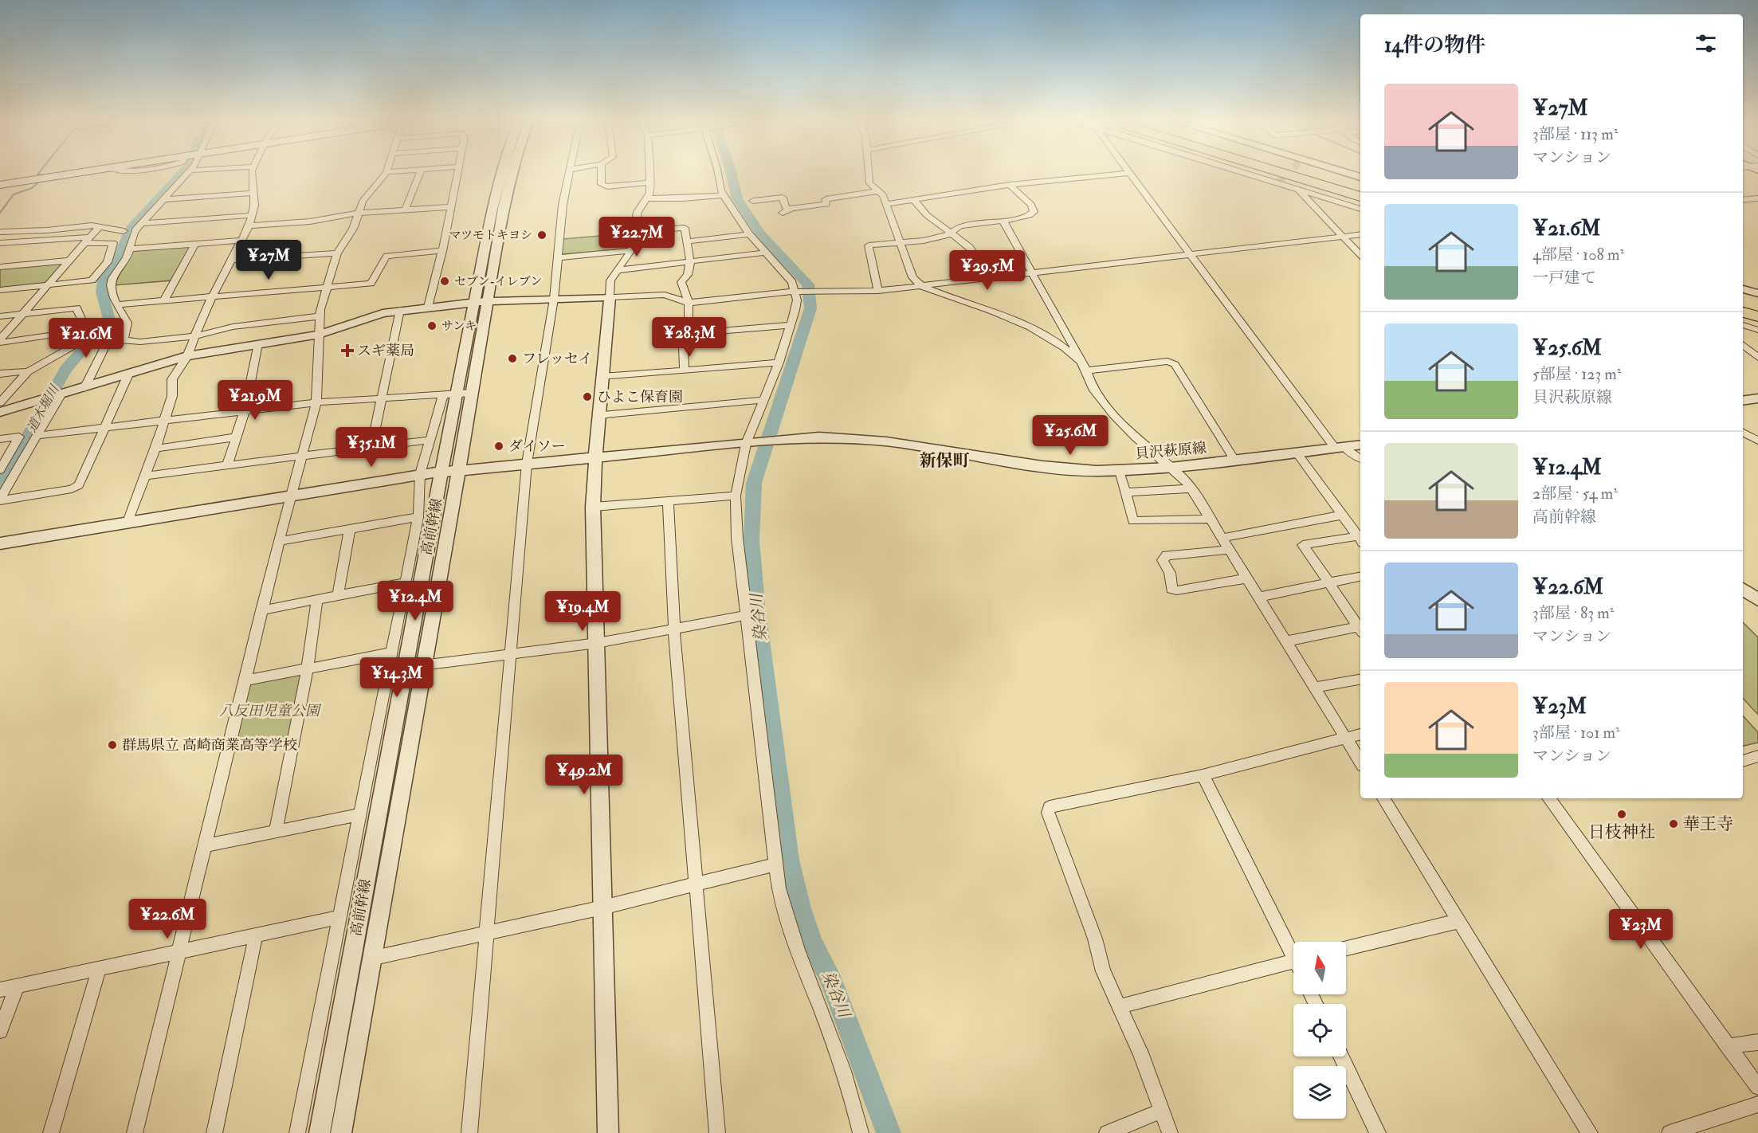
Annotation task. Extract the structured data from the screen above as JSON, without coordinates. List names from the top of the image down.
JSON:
{
  "streets": {
    "street": ["貝沢萩原線", "高前幹線"]
  },
  "crossings": [
    ["貝沢萩原線", "高前幹線"]
  ],
  "districts": ["新保町"],
  "water": ["道木堀川", "染谷川"],
  "parks": ["八反田児童公園"],
  "places": {
    "other": [
      "マツモトキヨシ",
      "セブン-イレブン",
      "サンキ",
      "フレッセイ",
      "ひよこ保育園",
      "ダイソー",
      "群馬県立 高崎商業高等学校",
      "日枝神社",
      "華王寺"
    ],
    "health": ["スギ薬局"]
  },
  "north": "top",
  "page": {
    "heading": "14件の物件",
    "list": [
      {
        "name": "¥27M",
        "note": "3部屋 · 113 m² · マンション"
      },
      {
        "name": "¥21.6M",
        "note": "4部屋 · 108 m² · 一戸建て"
      },
      {
        "name": "¥25.6M",
        "note": "5部屋 · 123 m² · 貝沢萩原線"
      },
      {
        "name": "¥12.4M",
        "note": "2部屋 · 54 m² · 高前幹線"
      },
      {
        "name": "¥22.6M",
        "note": "3部屋 · 83 m² · マンション"
      },
      {
        "name": "¥23M",
        "note": "3部屋 · 101 m² · マンション"
      }
    ],
    "price": [
      "¥22.7M",
      "¥27M",
      "¥29.5M",
      "¥28.3M",
      "¥21.6M",
      "¥21.9M",
      "¥25.6M",
      "¥35.1M",
      "¥12.4M",
      "¥19.4M",
      "¥14.3M",
      "¥49.2M",
      "¥22.6M",
      "¥23M"
    ]
  }
}
